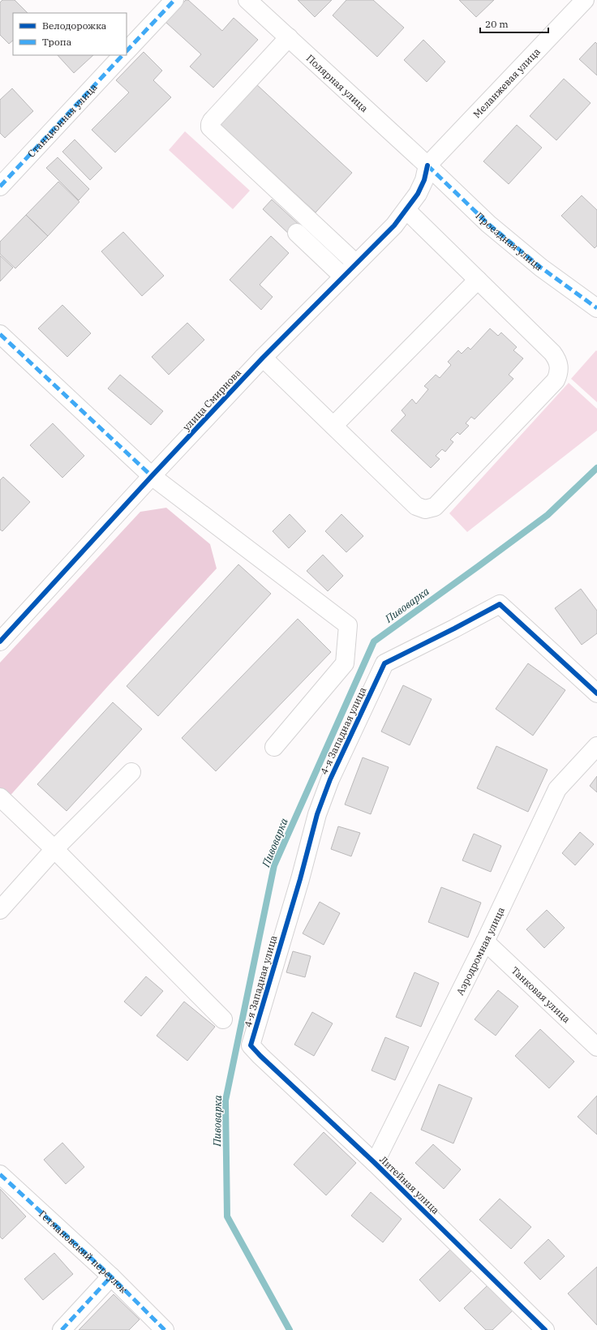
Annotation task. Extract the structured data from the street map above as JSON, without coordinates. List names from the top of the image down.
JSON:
{
  "streets": {
    "street": [
      "Полярная улица",
      "Меланжевая улица",
      "Станционная улица",
      "Проездная улица",
      "улица Смирнова",
      "4-я Западная улица",
      "Аэродромная улица",
      "Танковая улица",
      "Литейная улица",
      "Гетмановский переулок"
    ]
  },
  "crossings": [
    ["Полярная улица", "Меланжевая улица"],
    ["Полярная улица", "Проездная улица"],
    ["Полярная улица", "улица Смирнова"],
    ["Меланжевая улица", "Проездная улица"],
    ["Меланжевая улица", "улица Смирнова"],
    ["Проездная улица", "улица Смирнова"],
    ["4-я Западная улица", "Литейная улица"],
    ["Аэродромная улица", "Танковая улица"],
    ["Аэродромная улица", "Литейная улица"]
  ],
  "water": ["Пивоварка"],
  "legend": ["Велодорожка", "Тропа"],
  "scale_bar": "20 m"
}
